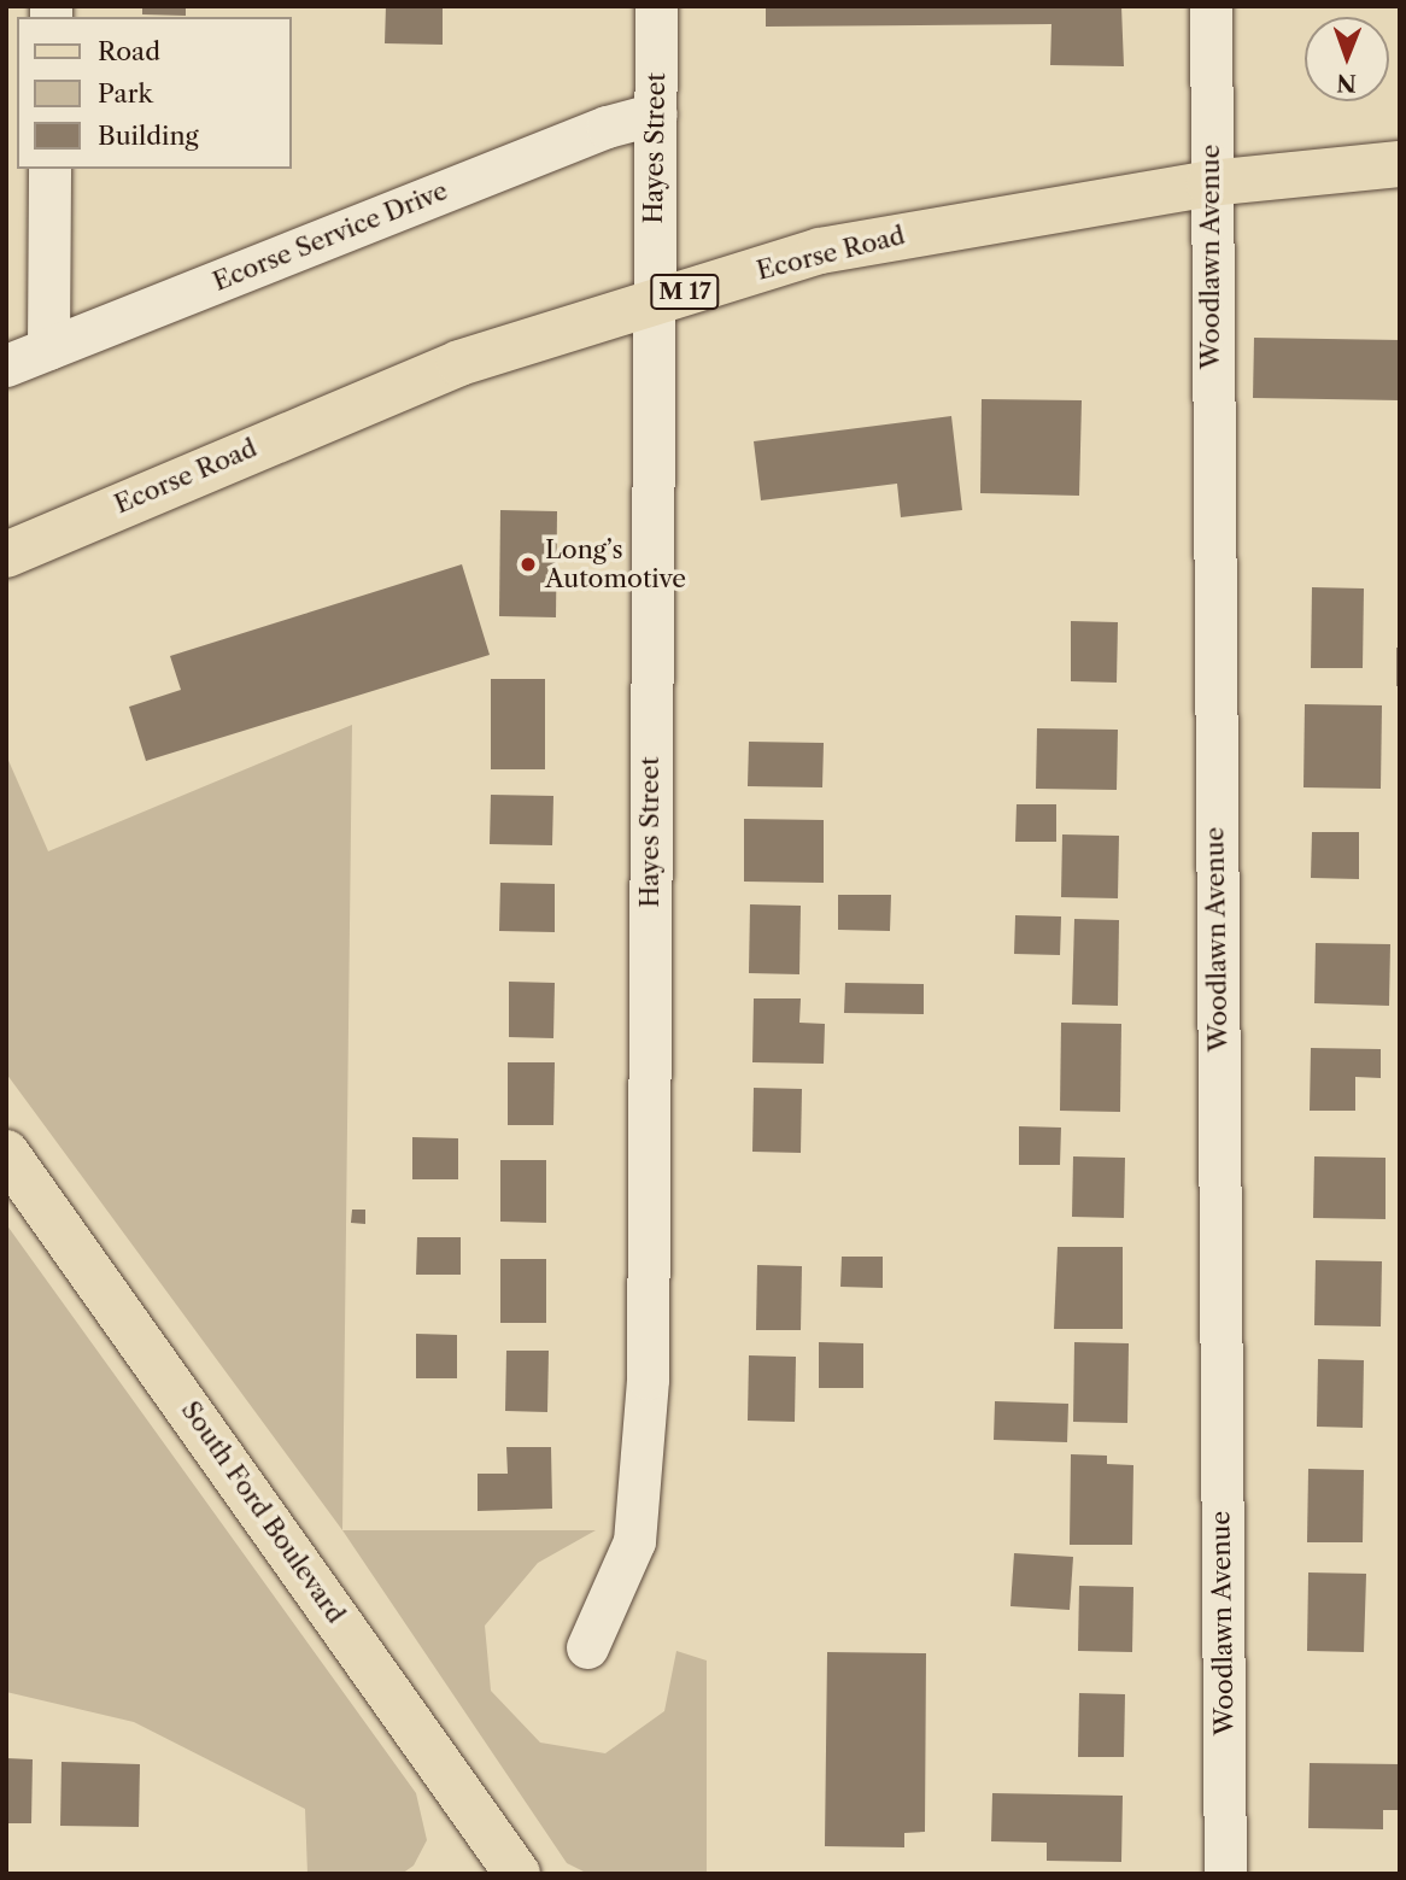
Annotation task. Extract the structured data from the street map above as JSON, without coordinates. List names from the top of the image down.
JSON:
{
  "streets": {
    "main road": ["Ecorse Road", "M 17", "South Ford Boulevard"],
    "street": ["Hayes Street", "Ecorse Service Drive", "Woodlawn Avenue"]
  },
  "crossings": [
    ["Hayes Street", "Ecorse Service Drive"],
    ["Hayes Street", "Ecorse Road"],
    ["Ecorse Road", "Woodlawn Avenue"]
  ],
  "places": ["Long’s Automotive"],
  "legend": ["Road", "Park", "Building"],
  "north": "bottom"
}
